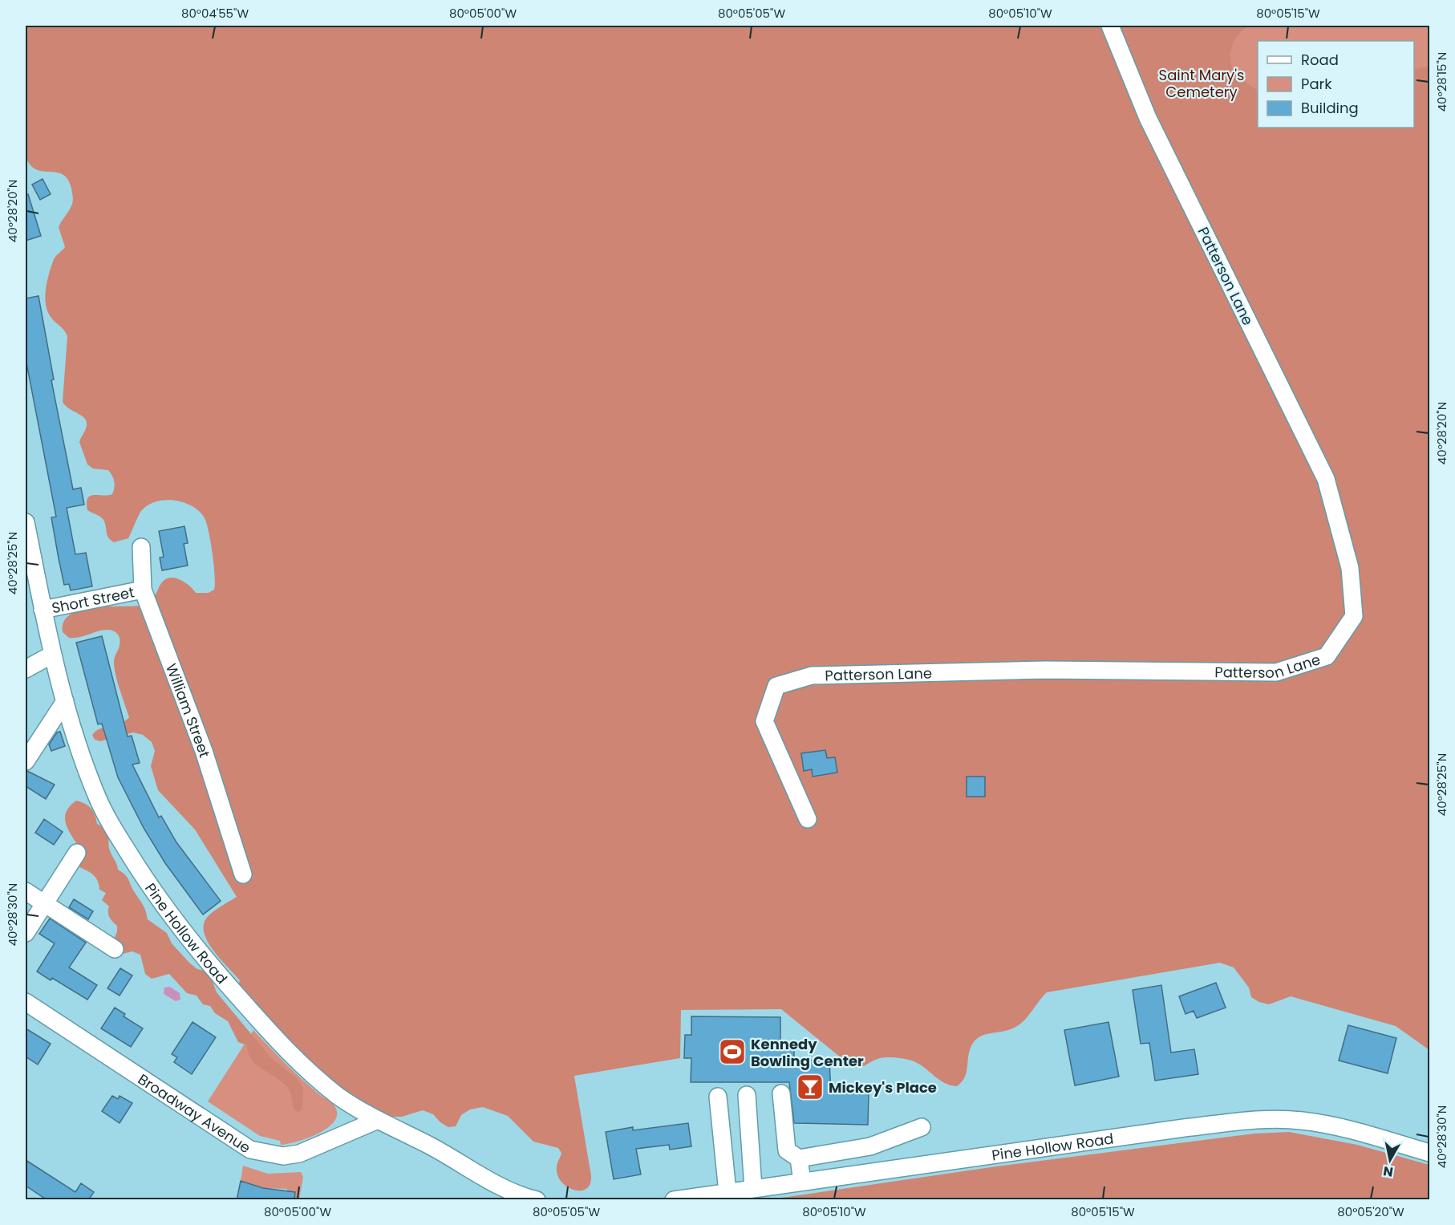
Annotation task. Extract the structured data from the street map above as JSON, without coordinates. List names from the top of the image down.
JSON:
{
  "streets": {
    "street": [
      "Patterson Lane",
      "Short Street",
      "William Street",
      "Pine Hollow Road",
      "Broadway Avenue"
    ]
  },
  "crossings": [
    ["Short Street", "William Street"],
    ["Short Street", "Pine Hollow Road"],
    ["Pine Hollow Road", "Broadway Avenue"]
  ],
  "parks": ["Saint Mary's Cemetery"],
  "places": {
    "sports": ["Kennedy Bowling Center"],
    "bar": ["Mickey's Place"]
  },
  "legend": ["Road", "Park", "Building"],
  "north": "bottom",
  "coordinates": [
    "80°04'55\"W",
    "80°05'00\"W",
    "80°05'05\"W",
    "80°05'10\"W",
    "80°05'15\"W",
    "40°28'15\"N",
    "40°28'20\"N",
    "40°28'25\"N",
    "40°28'30\"N",
    "80°05'20\"W"
  ]
}
